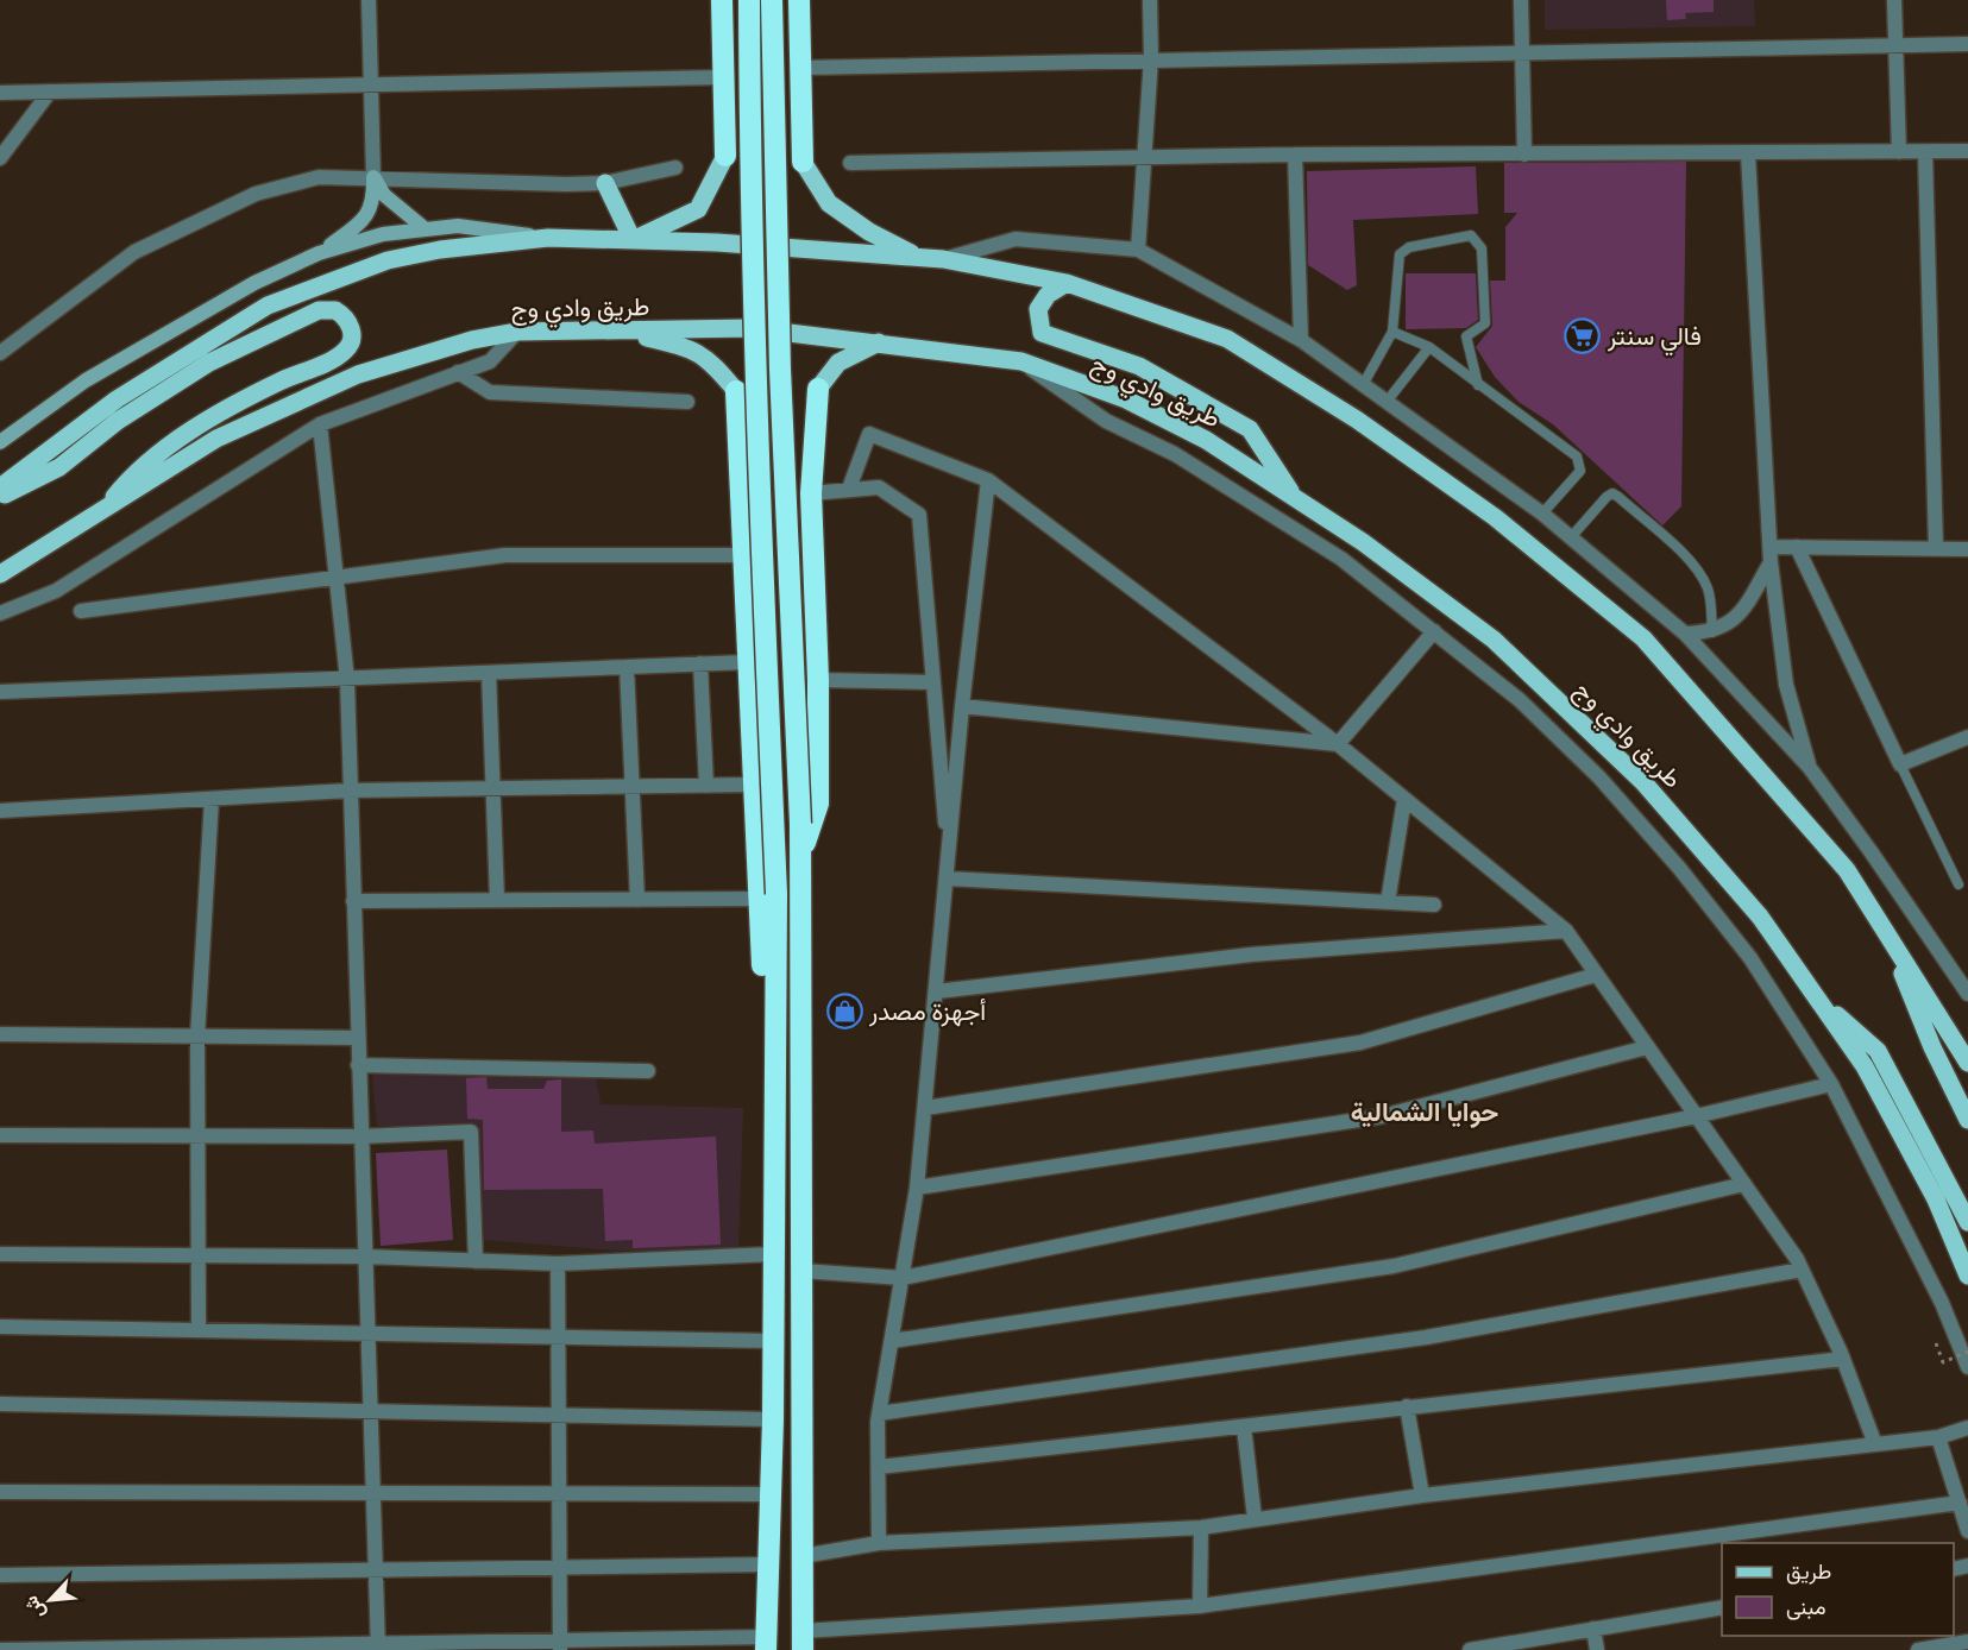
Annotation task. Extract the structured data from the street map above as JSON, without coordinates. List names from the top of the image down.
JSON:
{
  "streets": {
    "main road": ["طريق وادي وج"]
  },
  "districts": ["حوايا الشمالية"],
  "places": {
    "supermarket": ["فالي سنتر"],
    "shop": ["أجهزة مصدر"]
  },
  "legend": ["طريق", "مبنى"],
  "north": "bottom left"
}
